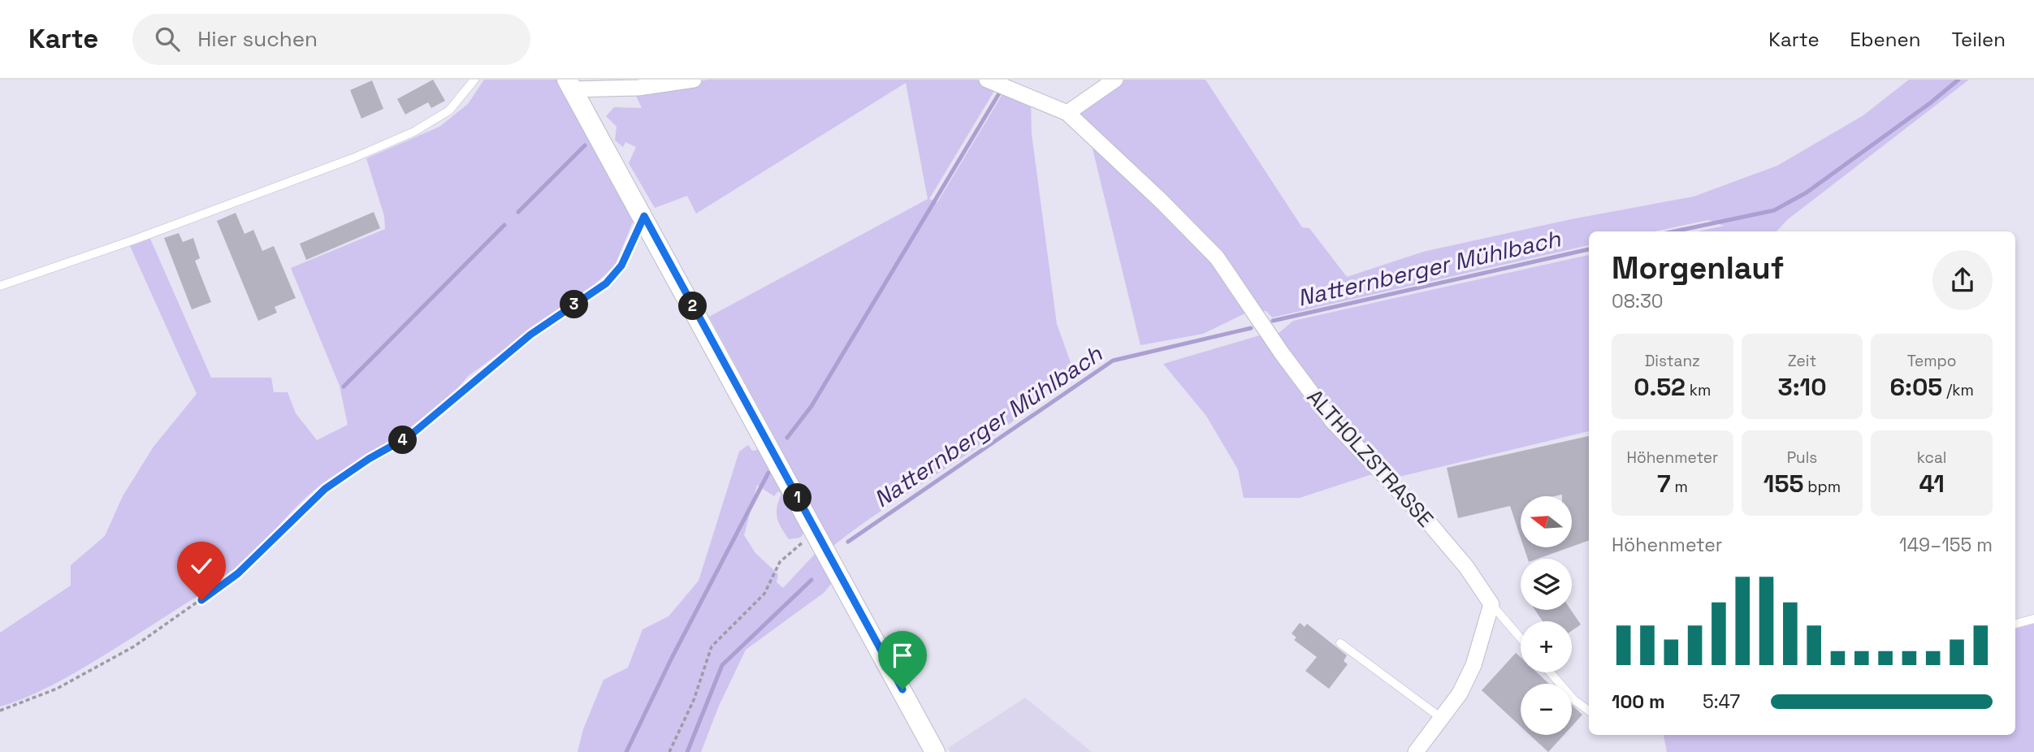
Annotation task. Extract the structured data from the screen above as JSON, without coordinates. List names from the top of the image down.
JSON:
{
  "streets": {
    "street": ["ALTHOLZSTRASSE"]
  },
  "water": ["Natternberger Mühlbach"],
  "north": "left",
  "page": {
    "header": "Karte",
    "search": "Hier suchen",
    "nav": ["Karte", "Ebenen", "Teilen"],
    "heading": ["Morgenlauf", "08:30"],
    "pins": [
      "3",
      "2",
      "4",
      "1"
    ],
    "stats": [
      ["Distanz", "0.52 km"],
      ["Zeit", "3:10"],
      ["Tempo", "6:05 /km"],
      ["Höhenmeter", "7 m"],
      ["Puls", "155 bpm"],
      ["kcal", "41"]
    ],
    "map_buttons": ["+", "−"],
    "chart": ["Höhenmeter", "149–155 m"],
    "list": [
      {
        "name": "100 m",
        "note": "5:47"
      }
    ]
  }
}
